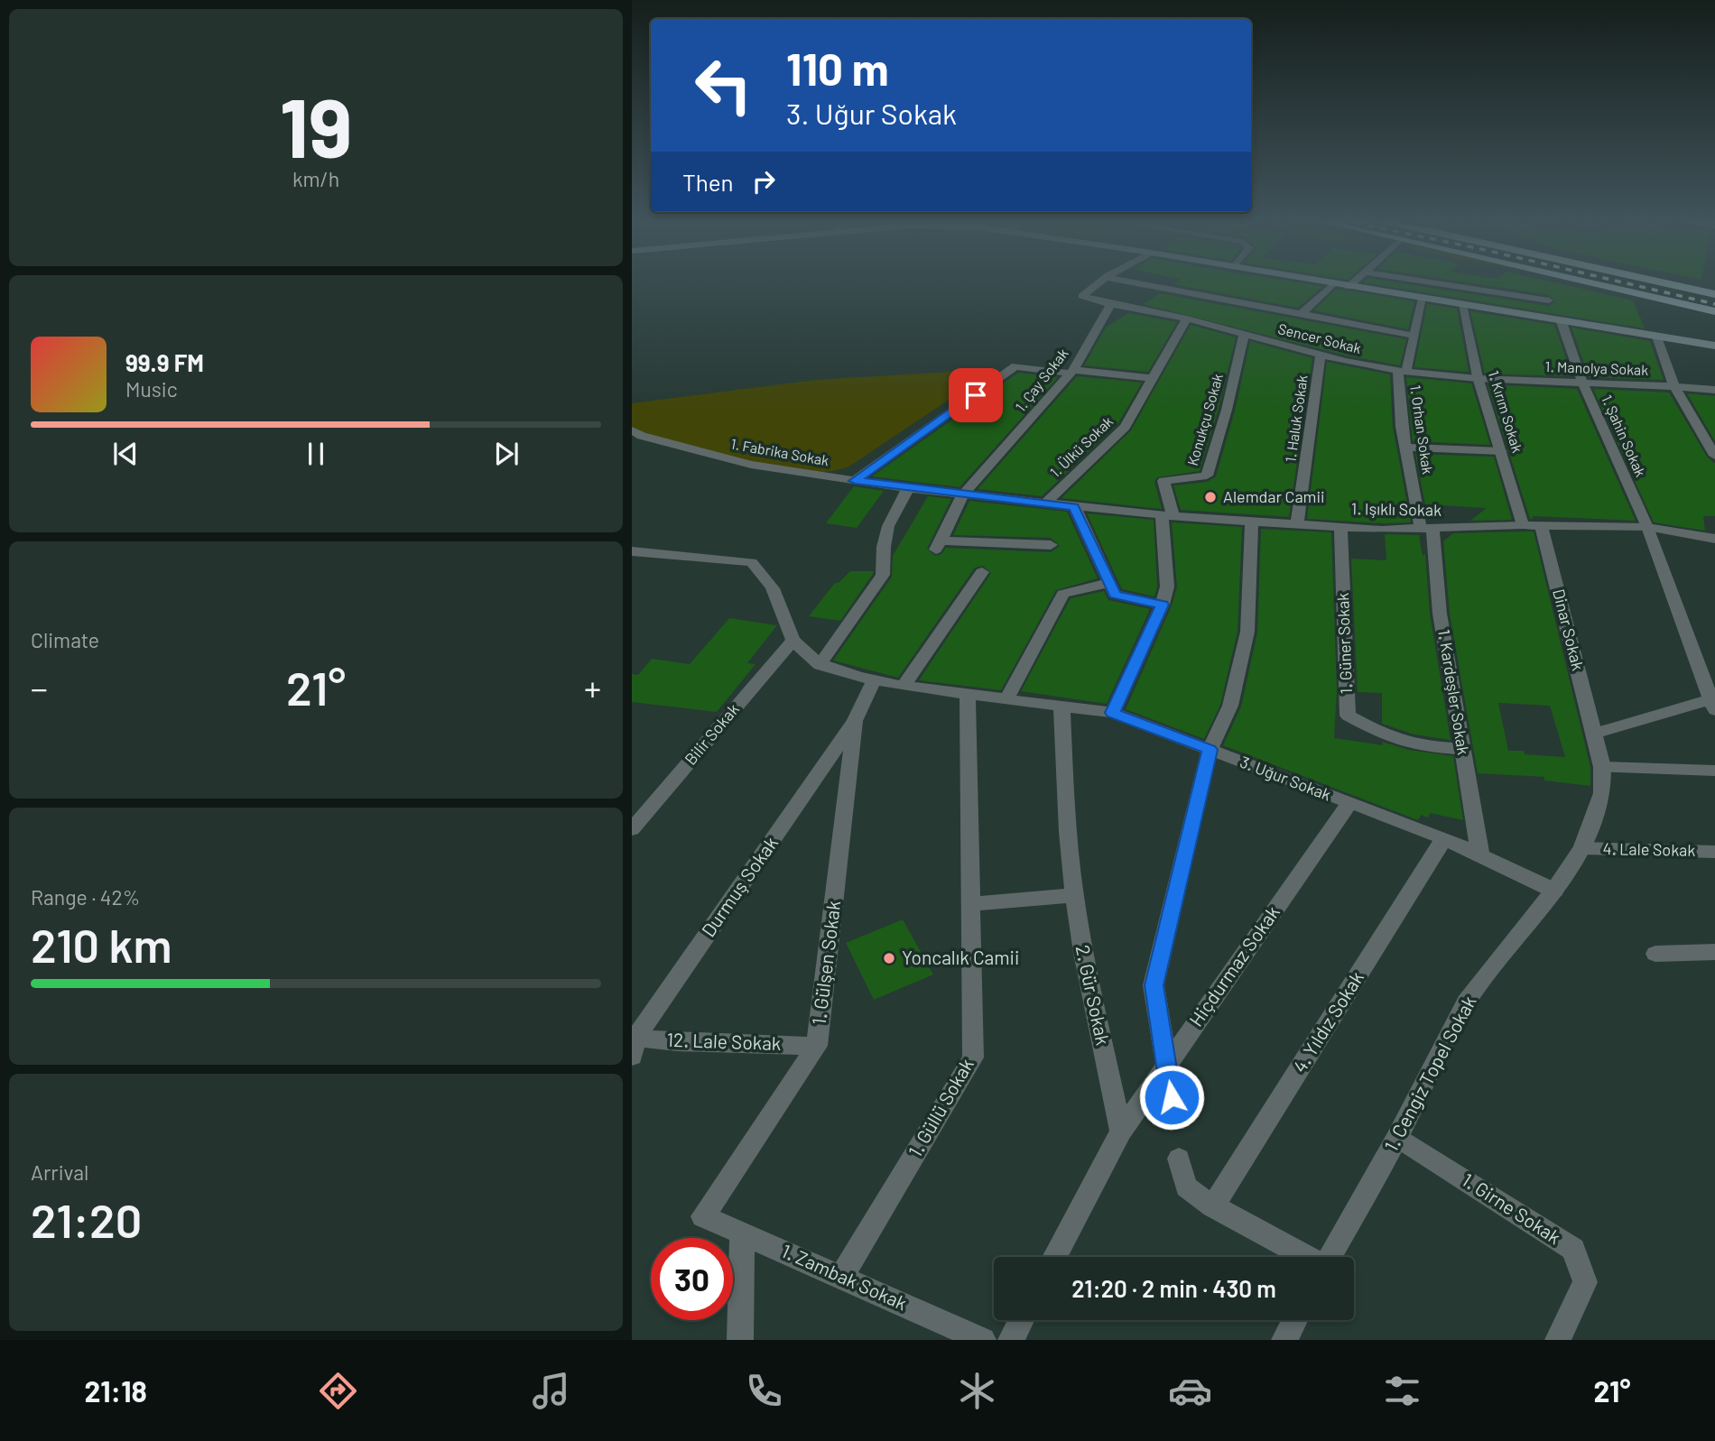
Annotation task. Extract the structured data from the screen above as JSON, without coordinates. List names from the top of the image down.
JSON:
{
  "streets": {
    "street": [
      "Sencer Sokak",
      "1. Manolya Sokak",
      "1. Çay Sokak",
      "1. Kırım Sokak",
      "1. Haluk Sokak",
      "Konukçu Sokak",
      "1. Orhan Sokak",
      "1. Şahin Sokak",
      "1. Ülkü Sokak",
      "1. Fabrika Sokak",
      "1. Işıklı Sokak",
      "Dinar Sokak",
      "1. Güner Sokak",
      "1. Kardeşler Sokak",
      "Bilir Sokak",
      "3. Uğur Sokak",
      "4. Lale Sokak",
      "Durmuş Sokak",
      "1. Gülşen Sokak",
      "Hiçdurmaz Sokak",
      "2. Gür Sokak",
      "4. Yıldız Sokak",
      "12. Lale Sokak",
      "1. Cengiz Topel Sokak",
      "1. Güllü Sokak",
      "1. Girne Sokak",
      "1. Zambak Sokak"
    ]
  },
  "crossings": [
    ["Sencer Sokak", "1. Manolya Sokak"],
    ["Sencer Sokak", "1. Çay Sokak"],
    ["Sencer Sokak", "1. Kırım Sokak"],
    ["Sencer Sokak", "1. Haluk Sokak"],
    ["Sencer Sokak", "Konukçu Sokak"],
    ["Sencer Sokak", "1. Orhan Sokak"],
    ["Sencer Sokak", "1. Ülkü Sokak"],
    ["1. Manolya Sokak", "1. Kırım Sokak"],
    ["1. Manolya Sokak", "1. Şahin Sokak"],
    ["1. Çay Sokak", "1. Fabrika Sokak"],
    ["1. Çay Sokak", "1. Işıklı Sokak"],
    ["1. Kırım Sokak", "1. Işıklı Sokak"],
    ["1. Haluk Sokak", "1. Işıklı Sokak"],
    ["Konukçu Sokak", "1. Işıklı Sokak"],
    ["1. Orhan Sokak", "1. Işıklı Sokak"],
    ["1. Orhan Sokak", "1. Kardeşler Sokak"],
    ["1. Şahin Sokak", "1. Işıklı Sokak"],
    ["1. Ülkü Sokak", "1. Işıklı Sokak"],
    ["1. Fabrika Sokak", "1. Işıklı Sokak"],
    ["1. Işıklı Sokak", "Dinar Sokak"],
    ["1. Işıklı Sokak", "1. Güner Sokak"],
    ["1. Işıklı Sokak", "1. Kardeşler Sokak"],
    ["Dinar Sokak", "3. Uğur Sokak"],
    ["Dinar Sokak", "4. Lale Sokak"],
    ["Dinar Sokak", "1. Cengiz Topel Sokak"],
    ["1. Güner Sokak", "1. Kardeşler Sokak"],
    ["1. Kardeşler Sokak", "3. Uğur Sokak"],
    ["Bilir Sokak", "3. Uğur Sokak"],
    ["3. Uğur Sokak", "1. Gülşen Sokak"],
    ["3. Uğur Sokak", "Hiçdurmaz Sokak"],
    ["3. Uğur Sokak", "2. Gür Sokak"],
    ["3. Uğur Sokak", "4. Yıldız Sokak"],
    ["3. Uğur Sokak", "1. Cengiz Topel Sokak"],
    ["3. Uğur Sokak", "1. Güllü Sokak"],
    ["Durmuş Sokak", "1. Gülşen Sokak"],
    ["Durmuş Sokak", "12. Lale Sokak"],
    ["1. Gülşen Sokak", "12. Lale Sokak"],
    ["1. Gülşen Sokak", "1. Zambak Sokak"],
    ["Hiçdurmaz Sokak", "2. Gür Sokak"],
    ["1. Cengiz Topel Sokak", "1. Girne Sokak"],
    ["1. Güllü Sokak", "1. Zambak Sokak"]
  ],
  "places": ["Alemdar Camii", "Yoncalık Camii"],
  "page": {
    "tile": [
      ["19", "km/h"],
      "Climate",
      ["Range · 42%", "210 km"],
      ["Arrival", "21:20"]
    ],
    "turn": ["110 m", "3. Uğur Sokak"],
    "then": "Then",
    "song": ["99.9 FM", "Music"],
    "heat": ["−", "21°", "+"],
    "limit": "30",
    "trip": "21:20 · 2 min · 430 m",
    "tabs": ["21:18", "21°"]
  }
}
